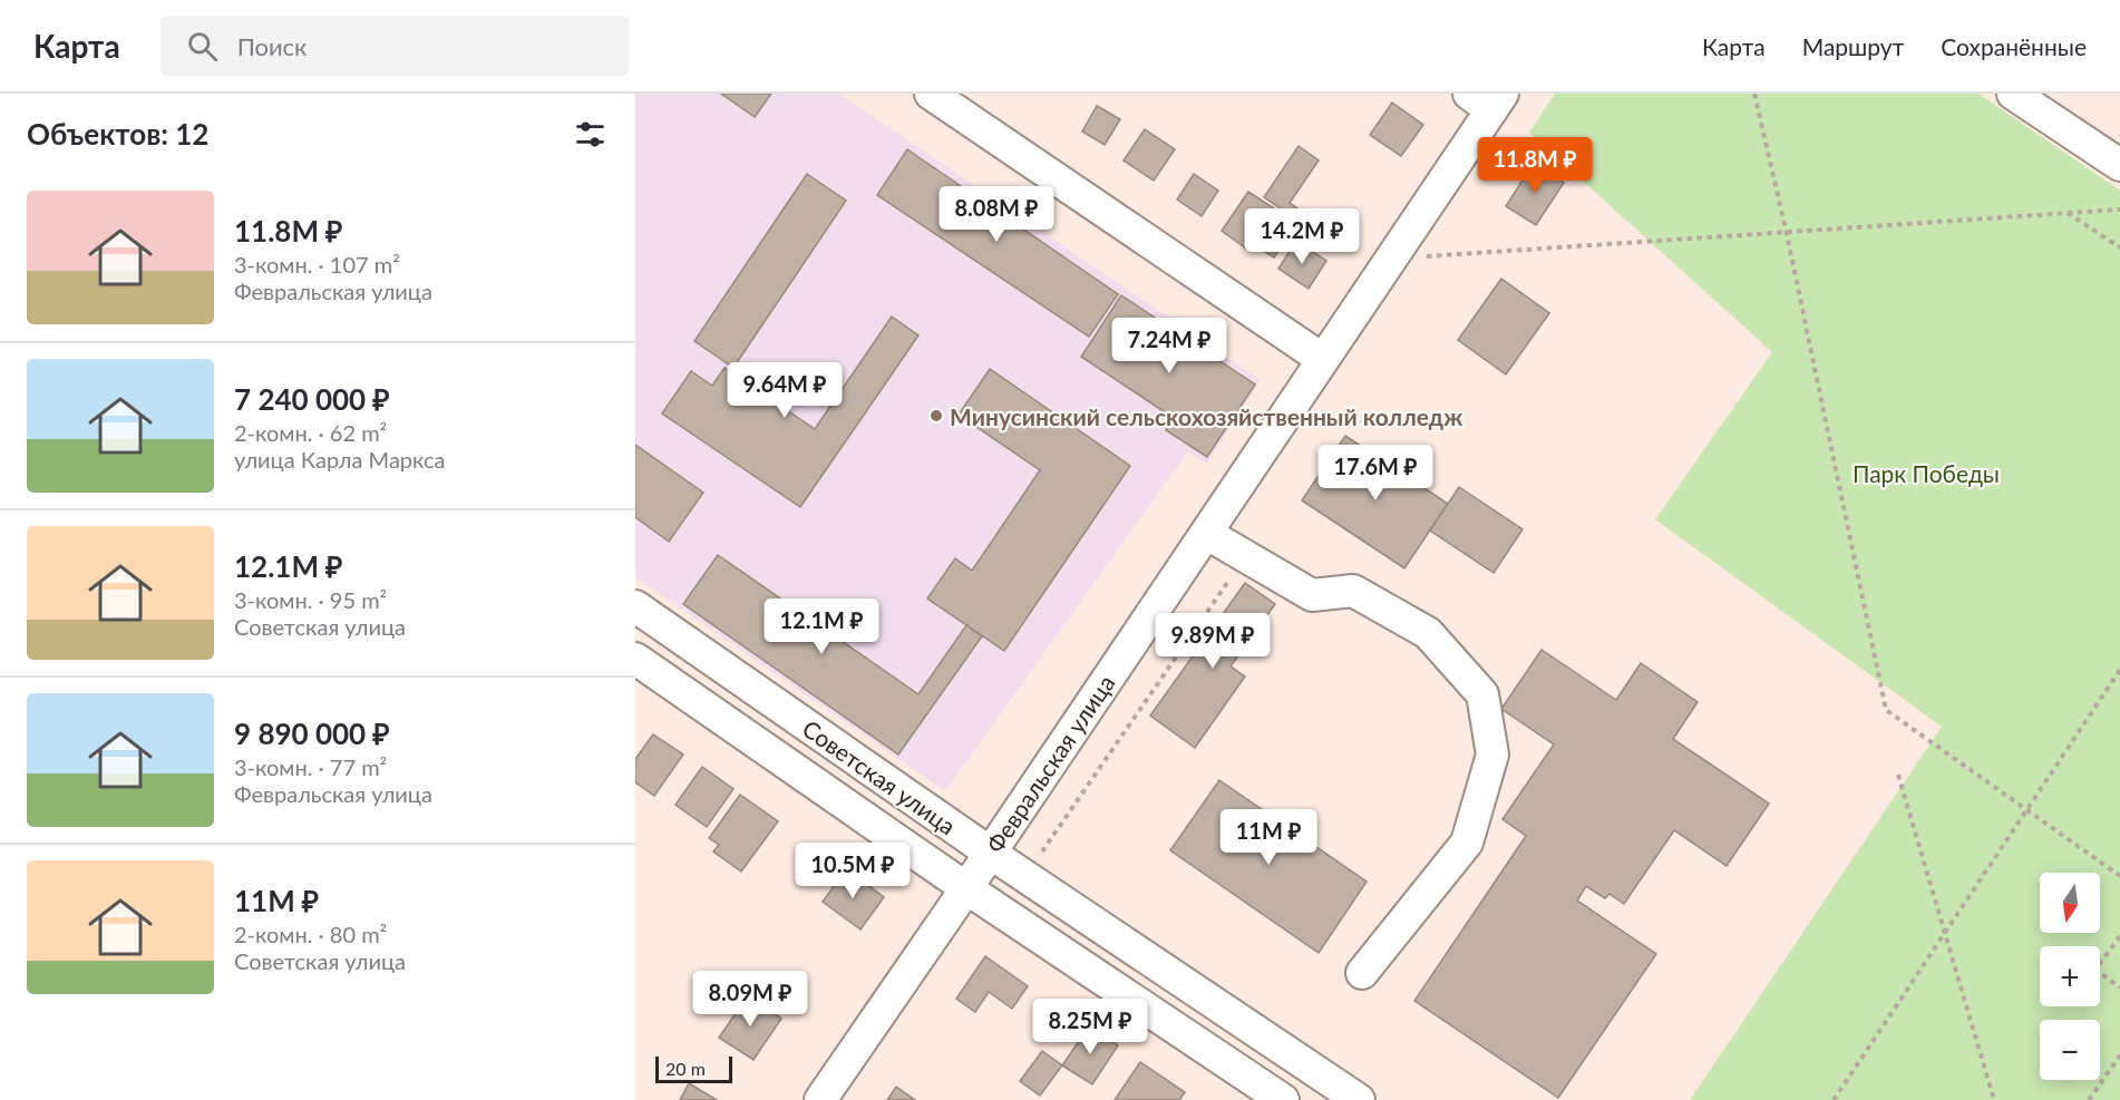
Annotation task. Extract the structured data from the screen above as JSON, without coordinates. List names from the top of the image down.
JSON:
{
  "streets": {
    "street": ["Февральская улица", "Советская улица"]
  },
  "crossings": [
    ["Февральская улица", "Советская улица"]
  ],
  "parks": ["Парк Победы"],
  "places": ["Минусинский сельскохозяйственный колледж"],
  "scale_bar": "20 m",
  "north": "bottom",
  "page": {
    "header": "Карта",
    "search": "Поиск",
    "nav": ["Карта", "Маршрут", "Сохранённые"],
    "heading": "Объектов: 12",
    "price": [
      "11.8M ₽",
      "8.08M ₽",
      "14.2M ₽",
      "7.24M ₽",
      "9.64M ₽",
      "17.6M ₽",
      "12.1M ₽",
      "9.89M ₽",
      "11M ₽",
      "10.5M ₽",
      "8.09M ₽",
      "8.25M ₽"
    ],
    "list": [
      {
        "name": "11.8M ₽",
        "note": "3-комн. · 107 m² · Февральская улица"
      },
      {
        "name": "7 240 000 ₽",
        "note": "2-комн. · 62 m² · улица Карла Маркса"
      },
      {
        "name": "12.1M ₽",
        "note": "3-комн. · 95 m² · Советская улица"
      },
      {
        "name": "9 890 000 ₽",
        "note": "3-комн. · 77 m² · Февральская улица"
      },
      {
        "name": "11M ₽",
        "note": "2-комн. · 80 m² · Советская улица"
      }
    ],
    "map_buttons": ["+", "−"],
    "scale": "20 m"
  }
}
